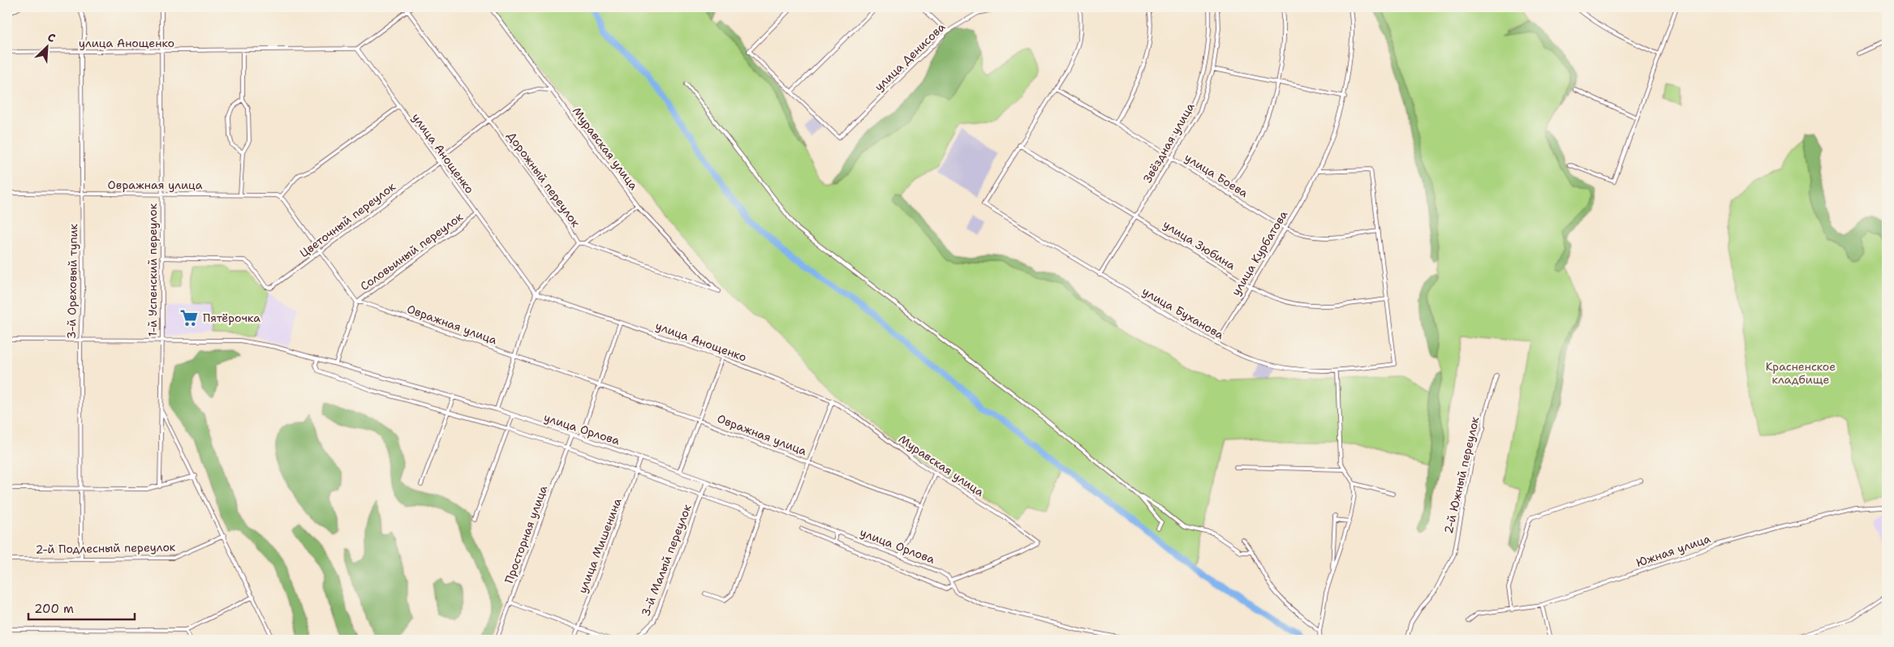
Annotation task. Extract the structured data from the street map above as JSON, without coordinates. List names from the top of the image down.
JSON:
{
  "streets": {
    "street": [
      "улица Анощенко",
      "улица Денисова",
      "Звёздная улица",
      "Муравская улица",
      "улица Боева",
      "Дорожный переулок",
      "Овражная улица",
      "Цветочный переулок",
      "улица Зюбина",
      "Соловьиный переулок",
      "улица Курбатова",
      "1-й Успенский переулок",
      "3-й Ореховый тупик",
      "улица Буханова",
      "улица Орлова",
      "2-й Южный переулок",
      "Просторная улица",
      "улица Мишенина",
      "2-й Подлесный переулок",
      "Южная улица",
      "3-й Малый переулок"
    ]
  },
  "crossings": [
    ["улица Анощенко", "Муравская улица"],
    ["улица Анощенко", "Цветочный переулок"],
    ["улица Анощенко", "Соловьиный переулок"],
    ["улица Анощенко", "1-й Успенский переулок"],
    ["улица Анощенко", "3-й Ореховый тупик"],
    ["Звёздная улица", "улица Боева"],
    ["Звёздная улица", "улица Зюбина"],
    ["Звёздная улица", "улица Буханова"],
    ["Муравская улица", "Дорожный переулок"],
    ["Муравская улица", "Цветочный переулок"],
    ["Муравская улица", "улица Орлова"],
    ["улица Боева", "улица Курбатова"],
    ["Дорожный переулок", "Цветочный переулок"],
    ["Овражная улица", "Соловьиный переулок"],
    ["Овражная улица", "1-й Успенский переулок"],
    ["Овражная улица", "3-й Ореховый тупик"],
    ["Цветочный переулок", "1-й Успенский переулок"],
    ["улица Зюбина", "улица Курбатова"],
    ["улица Зюбина", "улица Буханова"],
    ["улица Курбатова", "улица Буханова"],
    ["1-й Успенский переулок", "улица Орлова"],
    ["1-й Успенский переулок", "2-й Подлесный переулок"],
    ["3-й Ореховый тупик", "улица Орлова"],
    ["3-й Ореховый тупик", "2-й Подлесный переулок"],
    ["улица Орлова", "Просторная улица"],
    ["улица Орлова", "улица Мишенина"],
    ["улица Орлова", "3-й Малый переулок"]
  ],
  "parks": ["Красненское кладбище"],
  "places": {
    "supermarket": ["Пятёрочка"]
  },
  "scale_bar": "200 m",
  "north": "top right"
}
